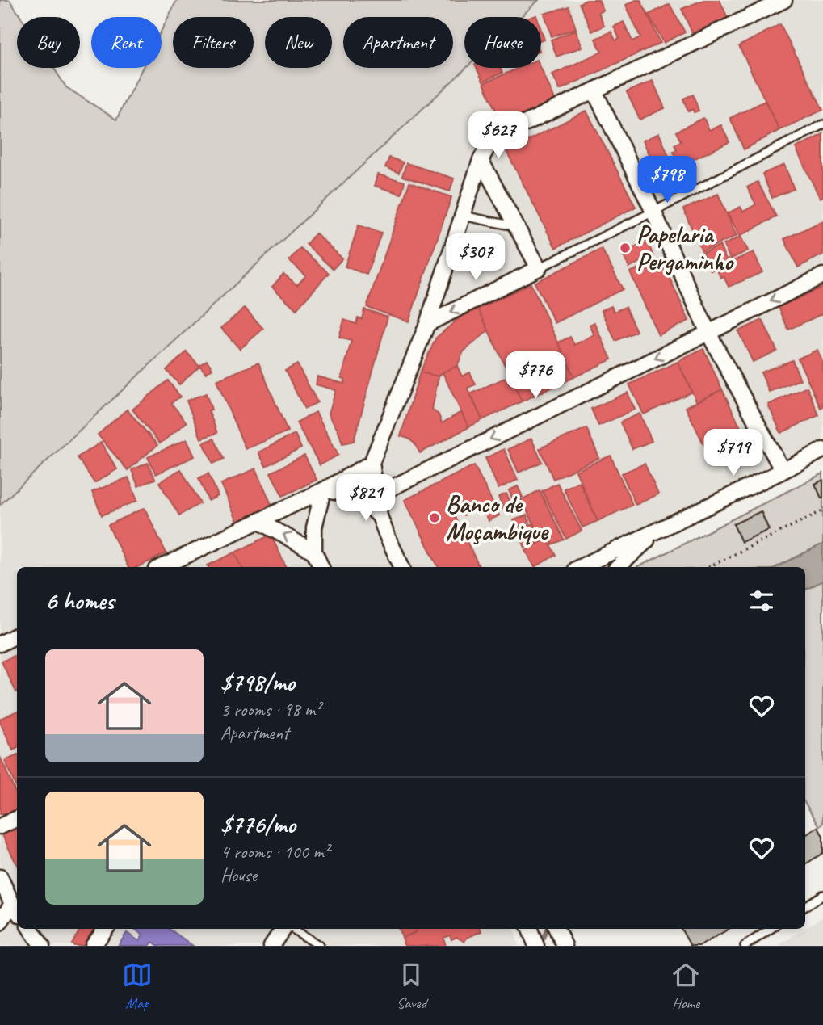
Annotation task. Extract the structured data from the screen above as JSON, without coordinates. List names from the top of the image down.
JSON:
{
  "places": ["Papelaria Pergaminho", "Banco de Moçambique"],
  "page": {
    "chip": [
      "Buy",
      "Rent",
      "Filters",
      "New",
      "Apartment",
      "House"
    ],
    "price": [
      "$627",
      "$798",
      "$307",
      "$776",
      "$719",
      "$821"
    ],
    "heading": "6 homes",
    "list": [
      {
        "name": "$798/mo",
        "note": "3 rooms · 98 m² · Apartment"
      },
      {
        "name": "$776/mo",
        "note": "4 rooms · 100 m² · House"
      }
    ],
    "tabs": ["Map", "Saved", "Home"]
  }
}
